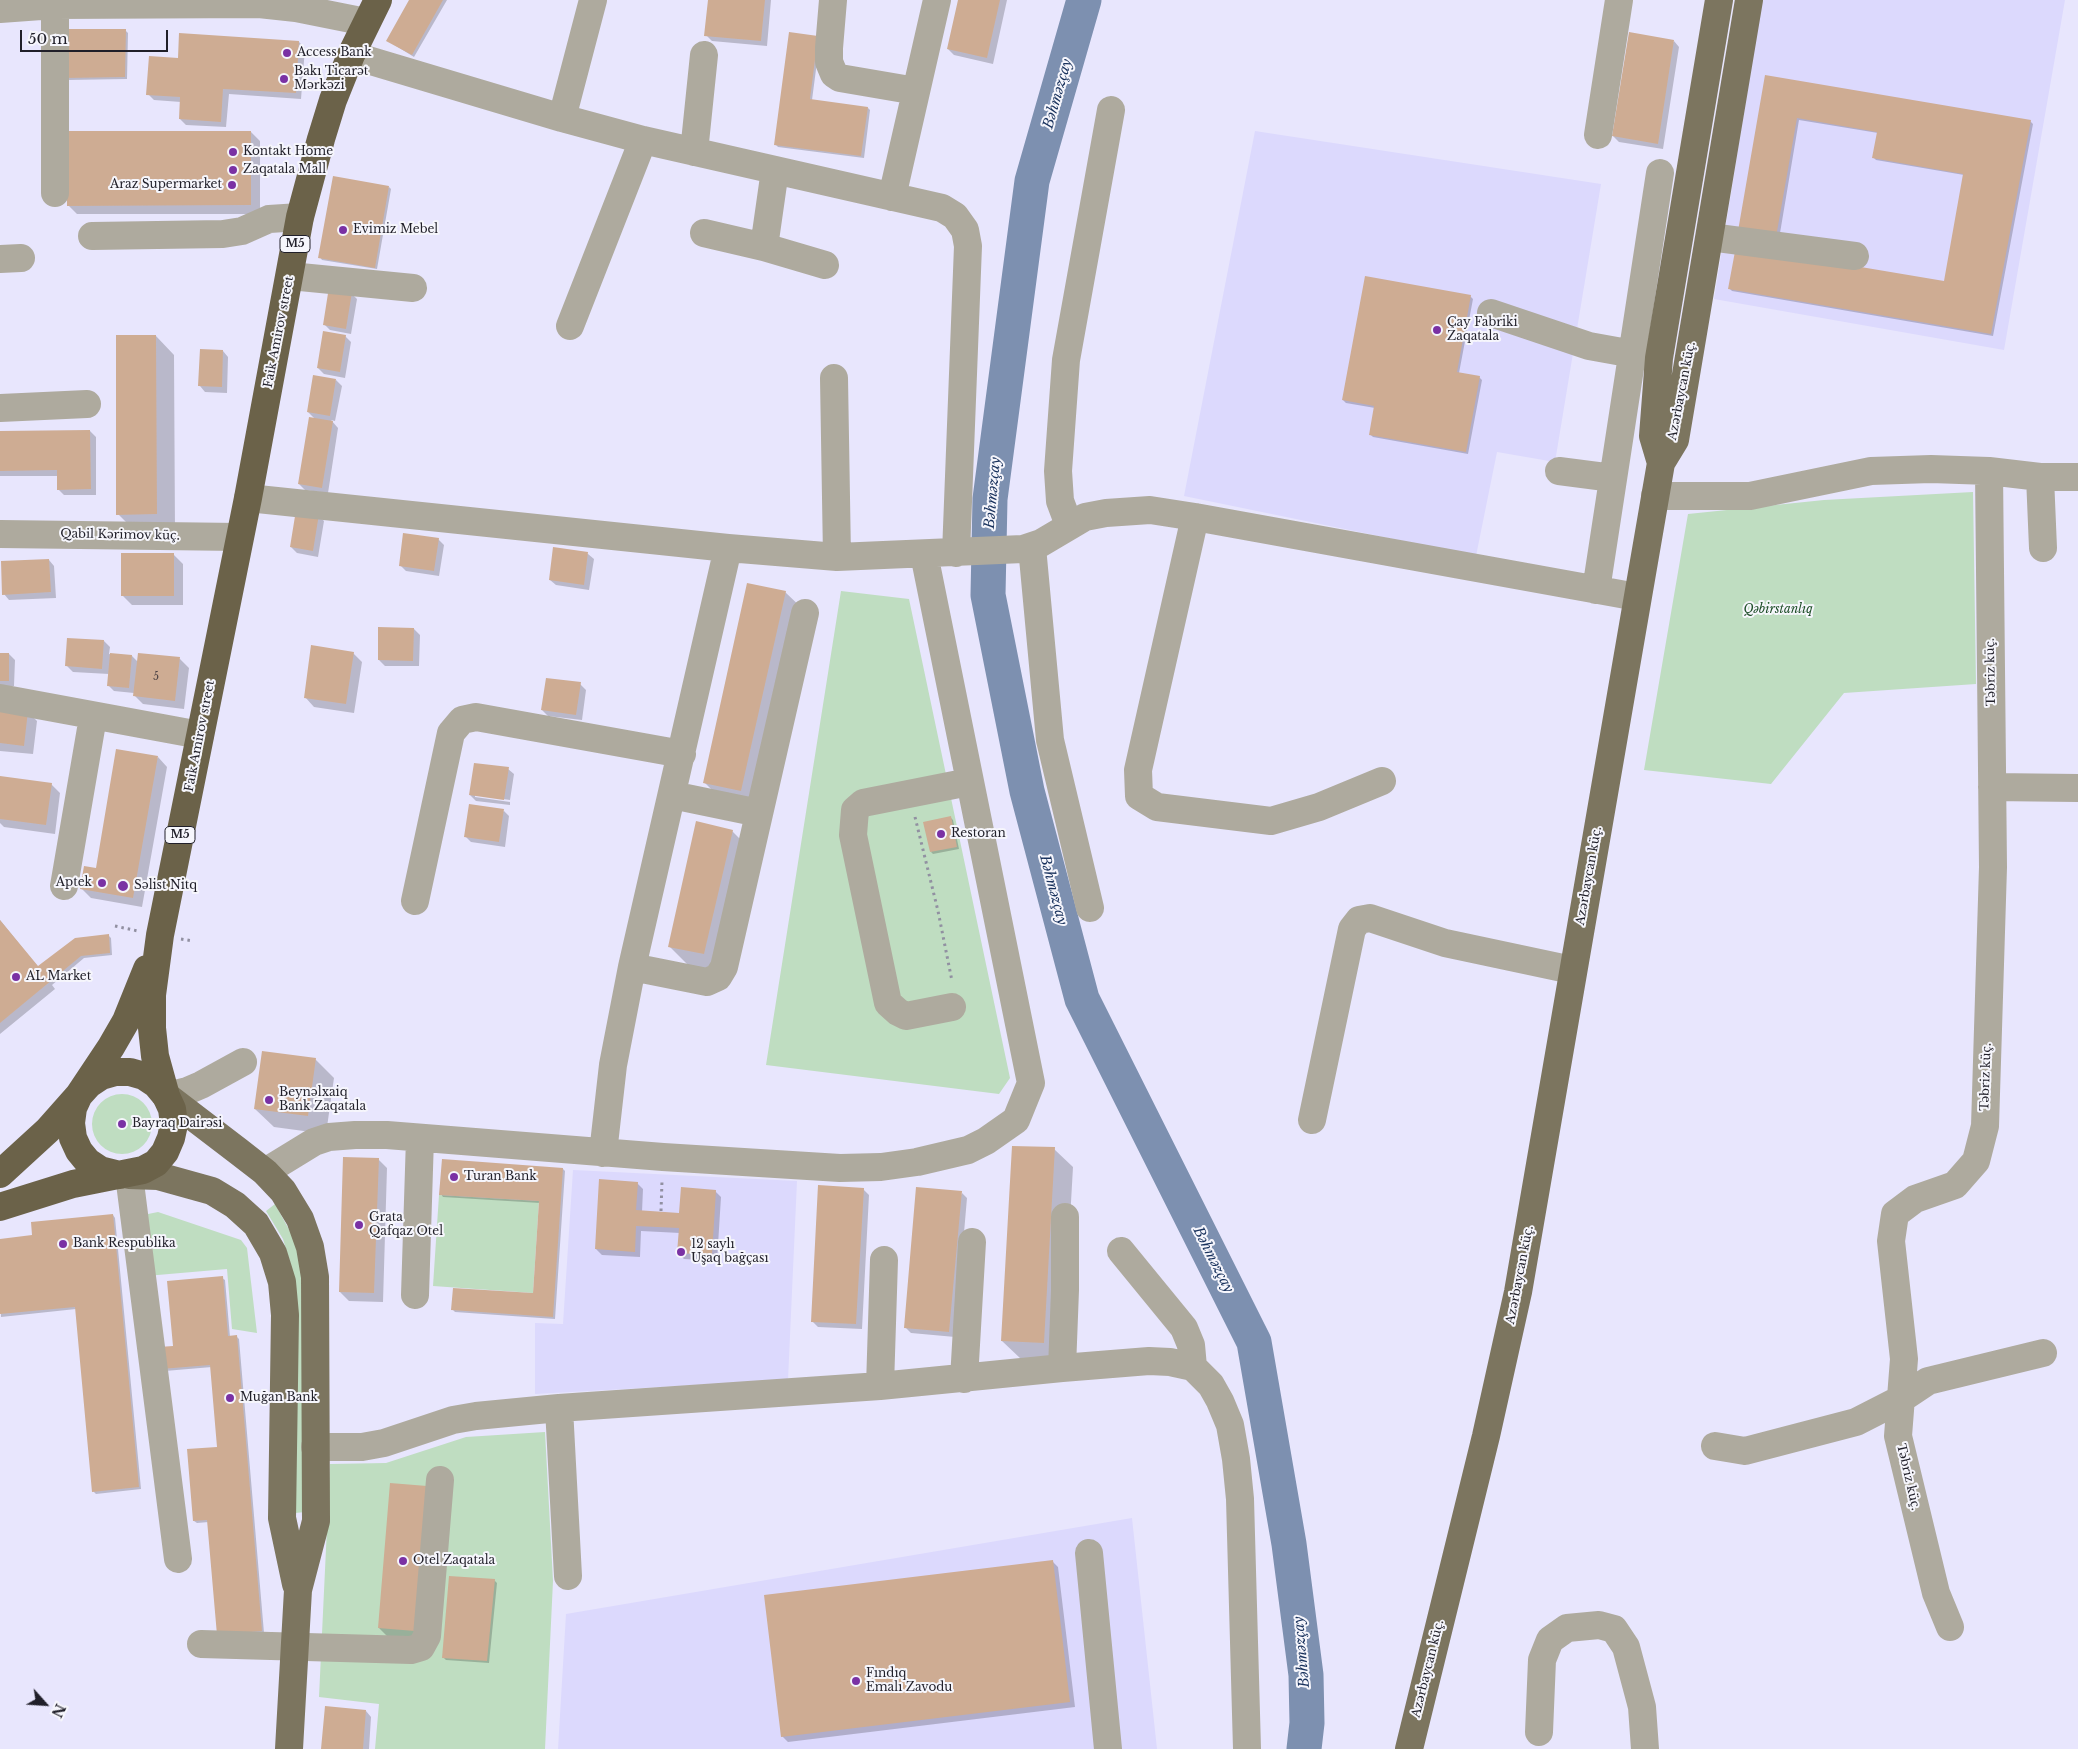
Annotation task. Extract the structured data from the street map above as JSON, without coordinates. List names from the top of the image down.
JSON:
{
  "streets": {
    "highway": ["M5", "Faik Amirov street"],
    "main road": ["Azərbaycan küç."],
    "street": ["Qabil Kərimov küç.", "Təbriz küç."]
  },
  "crossings": [
    ["M5", "Faik Amirov street"],
    ["M5", "Qabil Kərimov küç."],
    ["Faik Amirov street", "Qabil Kərimov küç."]
  ],
  "water": ["Bəhməzçay"],
  "parks": ["Qəbirstanlıq"],
  "places": [
    "Access Bank",
    "Bakı Ticarət Mərkəzi",
    "Kontakt Home",
    "Zaqatala Mall",
    "Araz Supermarket",
    "Evimiz Mebel",
    "Çay Fabriki Zaqatala",
    "Restoran",
    "Aptek",
    "Səlist Nitq",
    "AL Market",
    "Beynəlxaiq Bank Zaqatala",
    "Bayraq Dairəsi",
    "Turan Bank",
    "Grata Qafqaz Otel",
    "Bank Respublika",
    "12 saylı Uşaq bağçası",
    "Muğan Bank",
    "Otel Zaqatala",
    "Fındıq Emalı Zavodu"
  ],
  "house_numbers": ["5"],
  "scale_bar": "50 m",
  "north": "bottom right"
}
